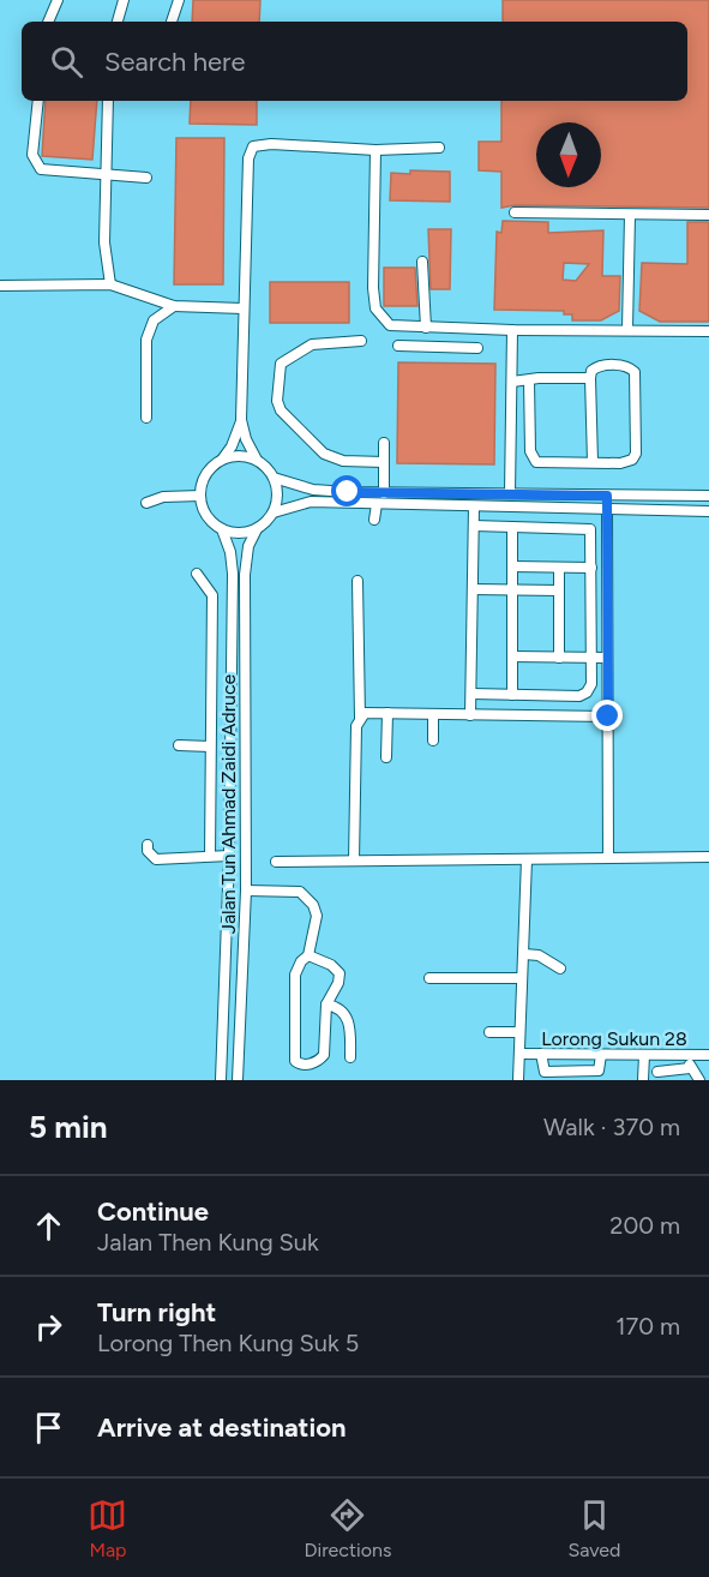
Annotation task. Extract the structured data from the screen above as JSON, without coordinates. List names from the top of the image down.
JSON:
{
  "streets": {
    "street": ["Jalan Tun Ahmad Zaidi Adruce", "Lorong Sukun 28"]
  },
  "north": "bottom",
  "page": {
    "search": "Search here",
    "heading": ["5 min", "Walk · 370 m"],
    "list": [
      ["Continue", "Jalan Then Kung Suk", "200 m"],
      ["Turn right", "Lorong Then Kung Suk 5", "170 m"],
      "Arrive at destination"
    ],
    "nav": ["Map", "Directions", "Saved"]
  }
}
